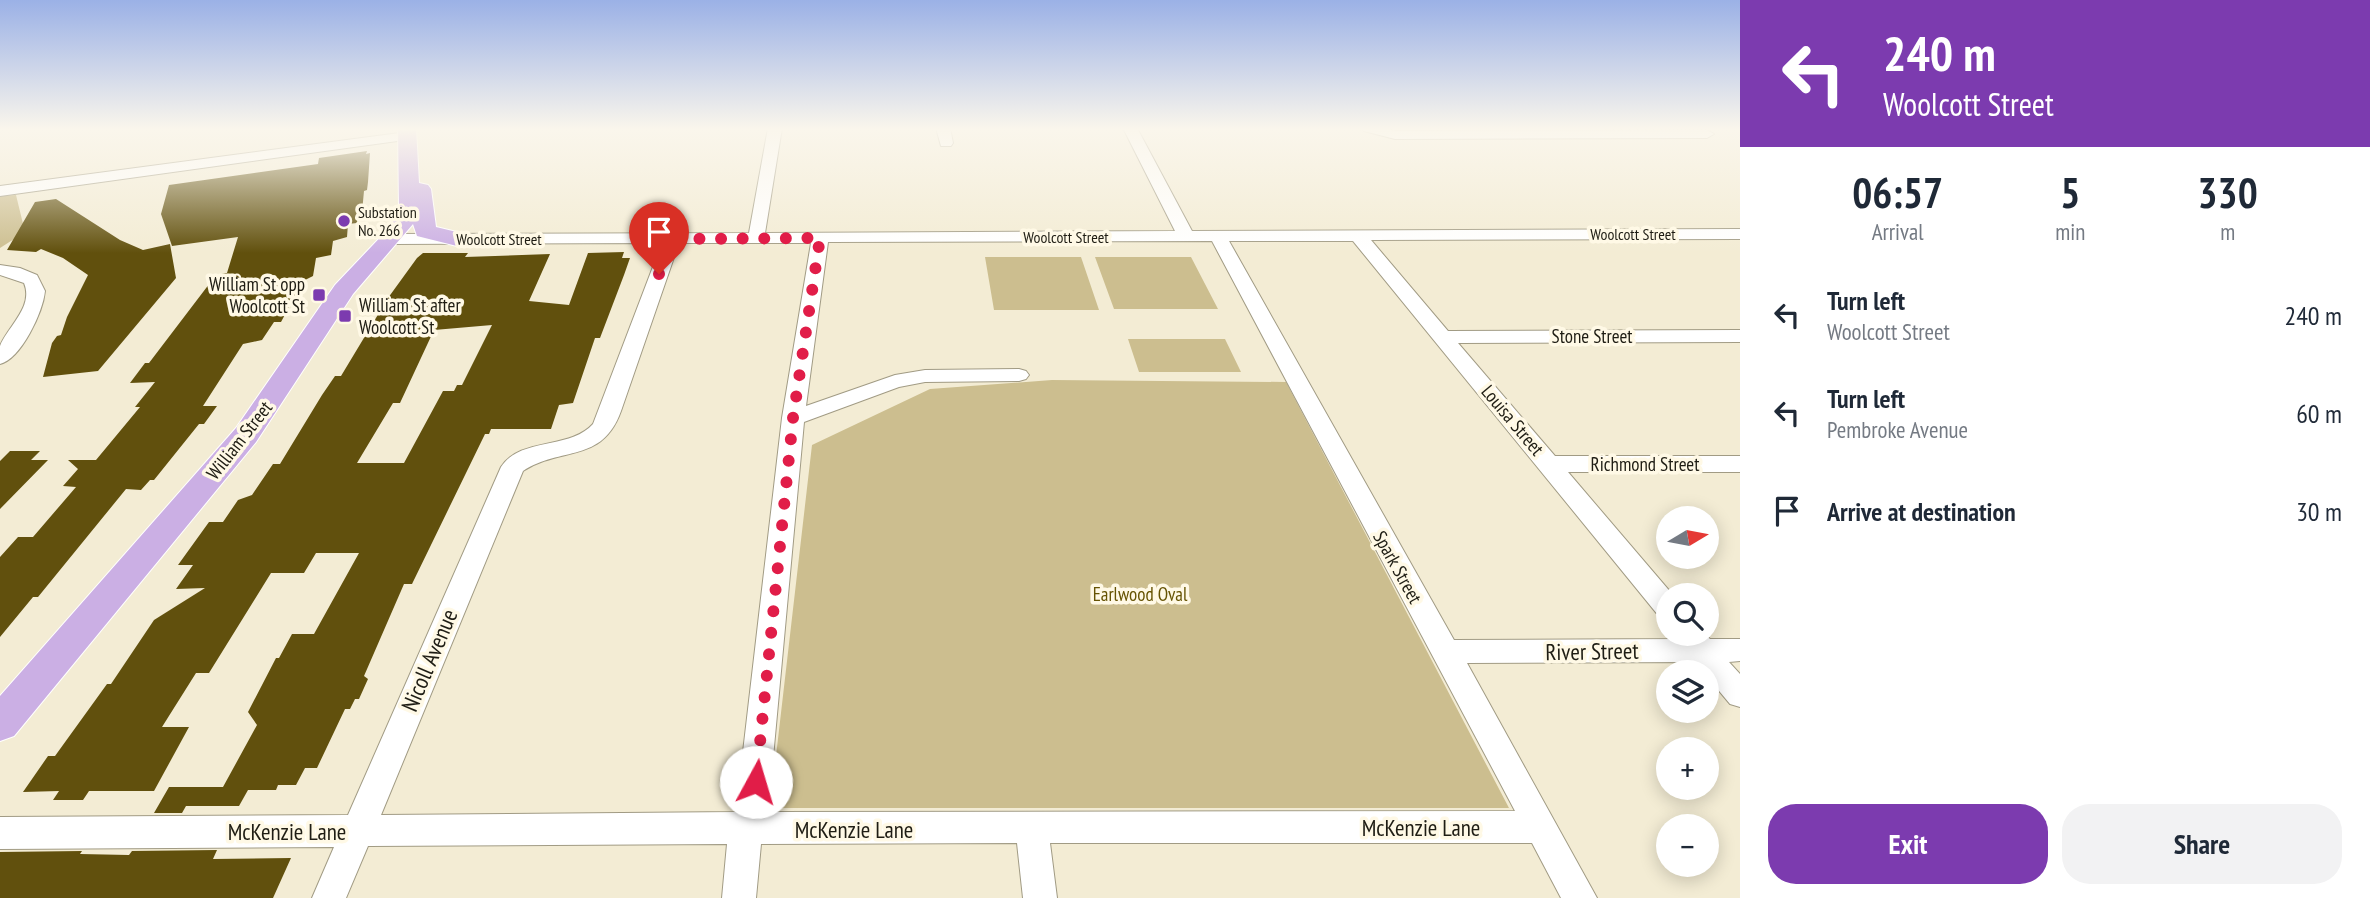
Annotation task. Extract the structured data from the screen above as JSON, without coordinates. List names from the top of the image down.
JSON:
{
  "streets": {
    "main road": ["William Street"],
    "street": [
      "Woolcott Street",
      "Stone Street",
      "Louisa Street",
      "Richmond Street",
      "Spark Street",
      "River Street",
      "Nicoll Avenue",
      "McKenzie Lane"
    ]
  },
  "crossings": [
    ["Woolcott Street", "Louisa Street"],
    ["Woolcott Street", "William Street"],
    ["Woolcott Street", "Spark Street"],
    ["Woolcott Street", "Nicoll Avenue"],
    ["Stone Street", "Louisa Street"],
    ["Louisa Street", "Richmond Street"],
    ["Spark Street", "River Street"],
    ["Spark Street", "McKenzie Lane"],
    ["Nicoll Avenue", "McKenzie Lane"]
  ],
  "parks": ["Earlwood Oval"],
  "places": {
    "other": ["Substation No. 266"],
    "transit": ["William St opp Woolcott St", "William St after Woolcott St"]
  },
  "north": "right",
  "page": {
    "turn": ["240 m", "Woolcott Street"],
    "eta": [
      "06:57",
      "Arrival",
      "5",
      "min",
      "330",
      "m"
    ],
    "list": [
      {
        "name": "Turn left",
        "note": "Woolcott Street",
        "value": "240 m"
      },
      {
        "name": "Turn left",
        "note": "Pembroke Avenue",
        "value": "60 m"
      },
      {
        "name": "Arrive at destination",
        "value": "30 m"
      }
    ],
    "map_buttons": ["+", "−"],
    "buttons": ["Exit", "Share"]
  }
}
